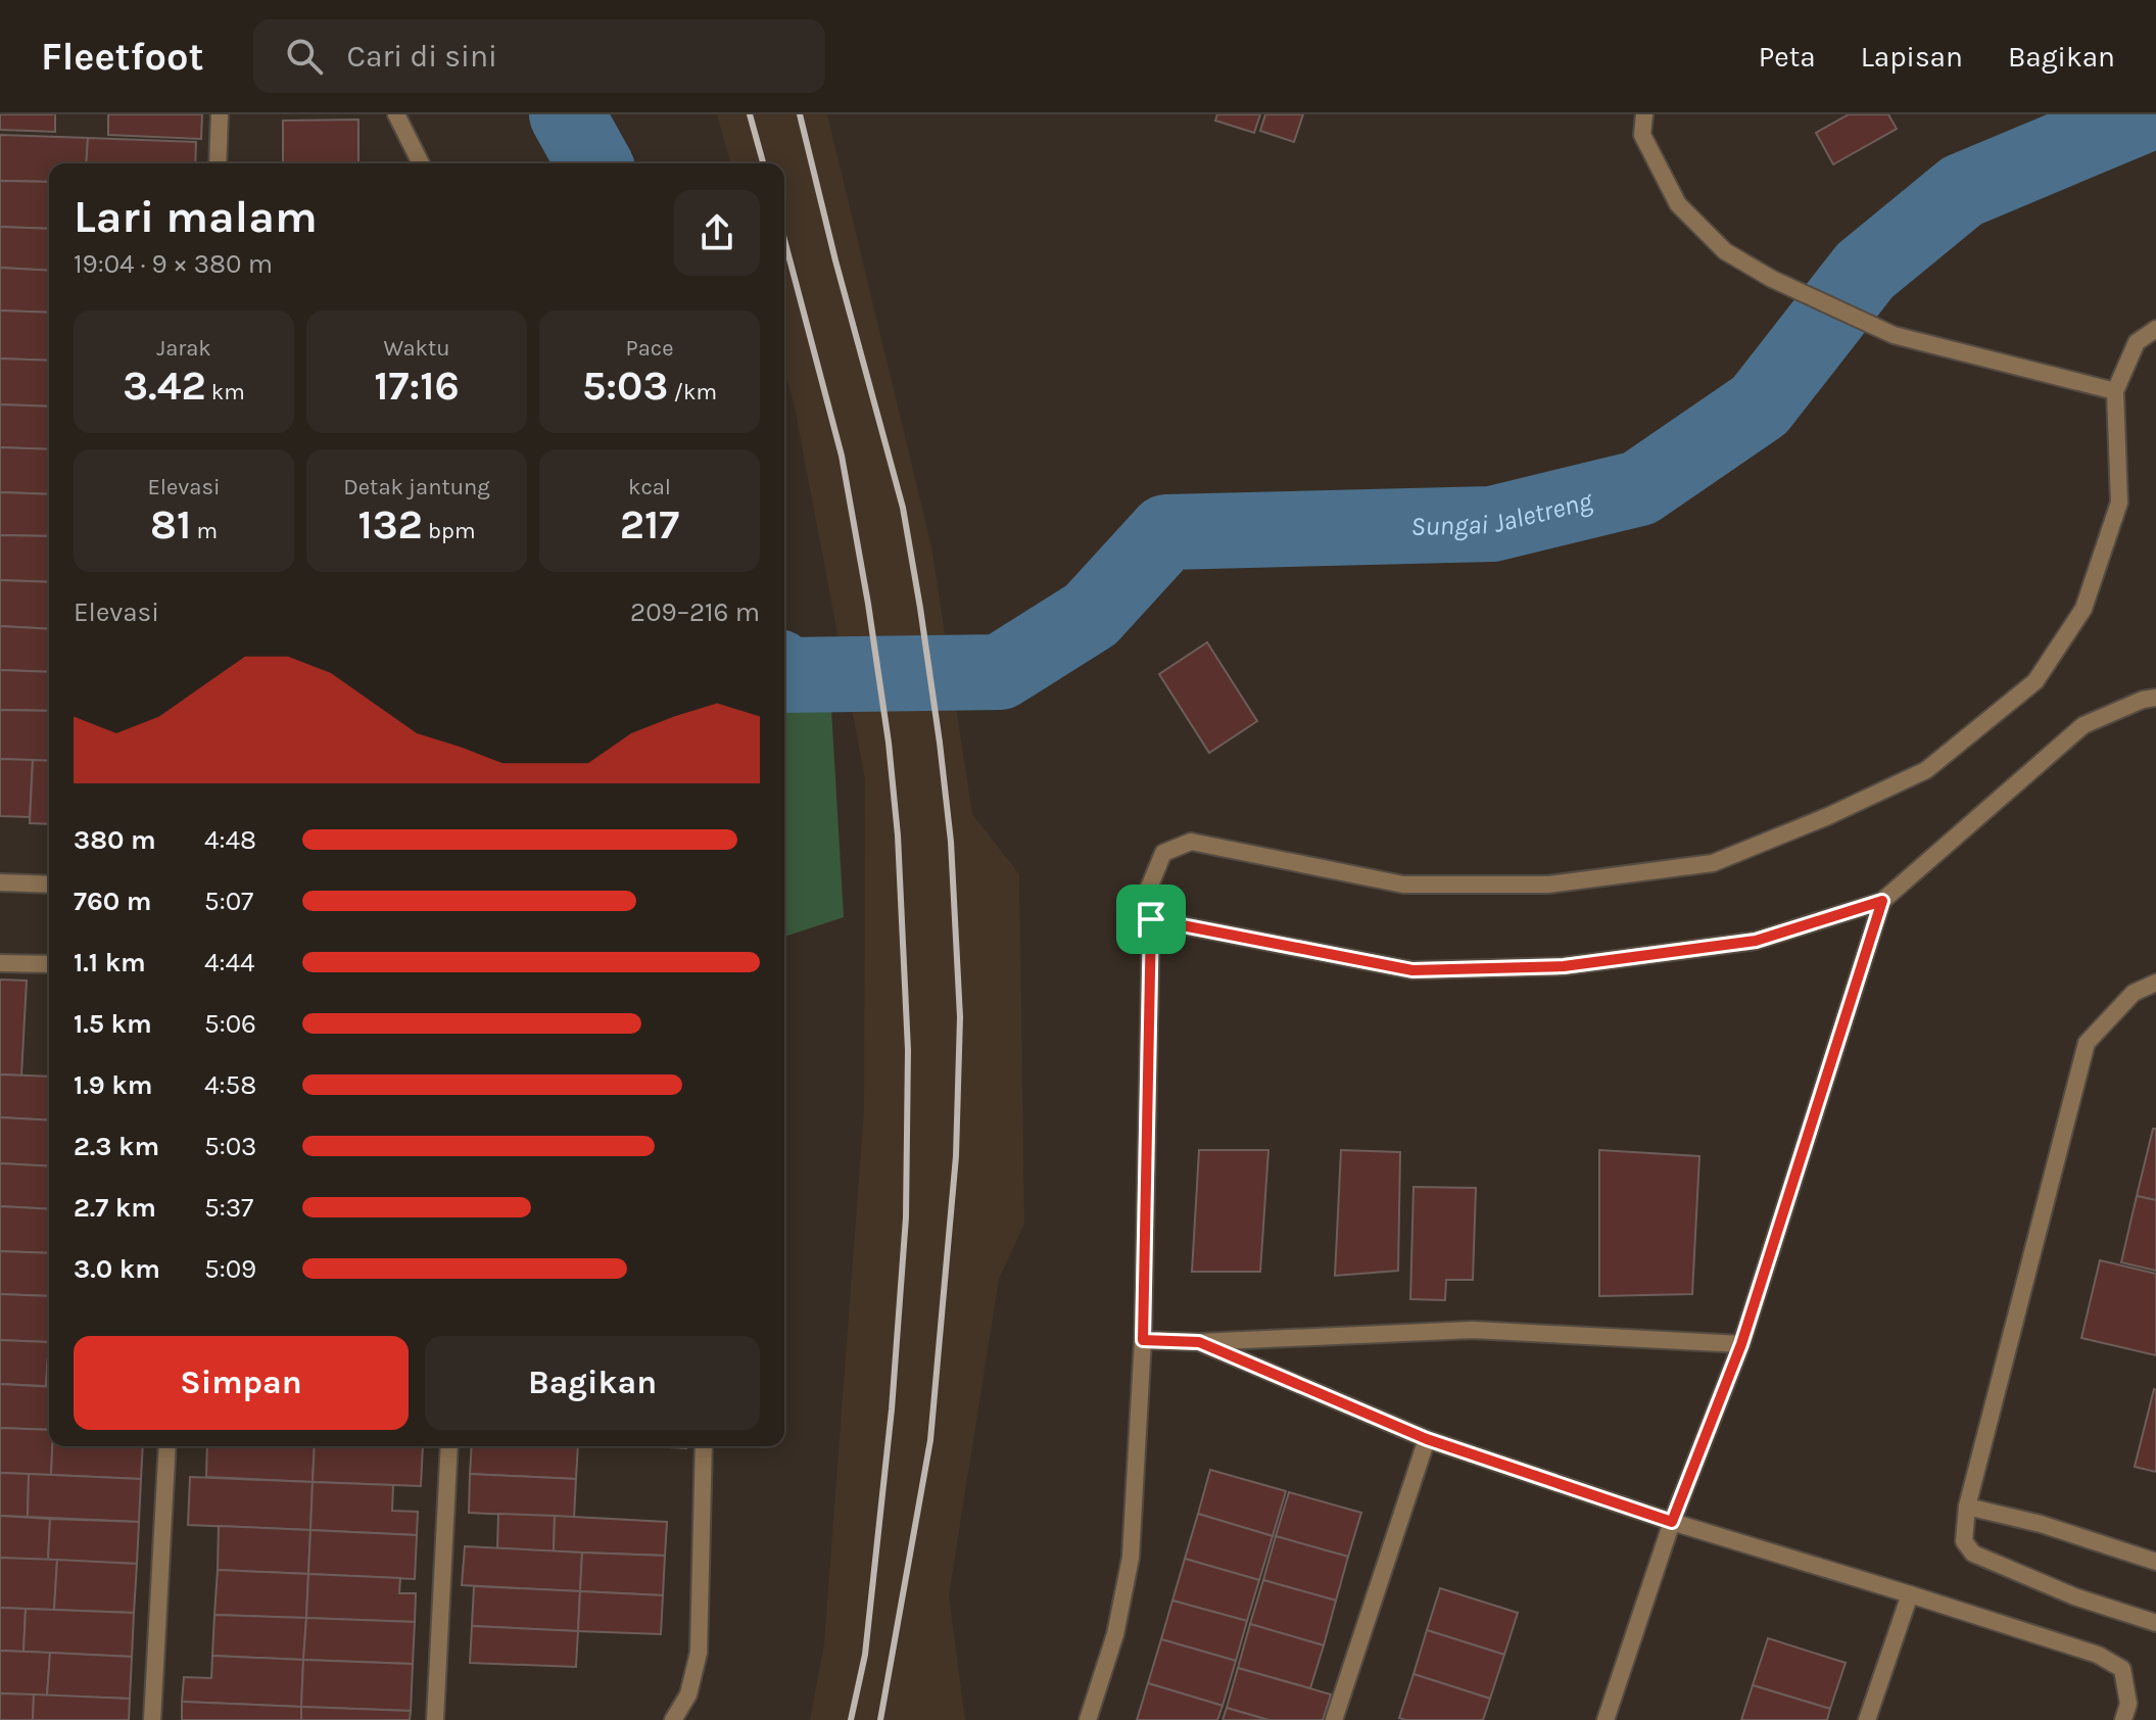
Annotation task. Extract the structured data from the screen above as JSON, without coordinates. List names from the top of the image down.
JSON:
{
  "water": ["Sungai Jaletreng"],
  "page": {
    "header": "Fleetfoot",
    "search": "Cari di sini",
    "nav": ["Peta", "Lapisan", "Bagikan"],
    "heading": ["Lari malam", "19:04 · 9 × 380 m"],
    "stats": [
      ["Jarak", "3.42 km"],
      ["Waktu", "17:16"],
      ["Pace", "5:03 /km"],
      ["Elevasi", "81 m"],
      ["Detak jantung", "132 bpm"],
      ["kcal", "217"]
    ],
    "chart": ["Elevasi", "209–216 m"],
    "list": [
      {
        "name": "380 m",
        "note": "4:48"
      },
      {
        "name": "760 m",
        "note": "5:07"
      },
      {
        "name": "1.1 km",
        "note": "4:44"
      },
      {
        "name": "1.5 km",
        "note": "5:06"
      },
      {
        "name": "1.9 km",
        "note": "4:58"
      },
      {
        "name": "2.3 km",
        "note": "5:03"
      },
      {
        "name": "2.7 km",
        "note": "5:37"
      },
      {
        "name": "3.0 km",
        "note": "5:09"
      }
    ],
    "buttons": ["Simpan", "Bagikan"]
  }
}
